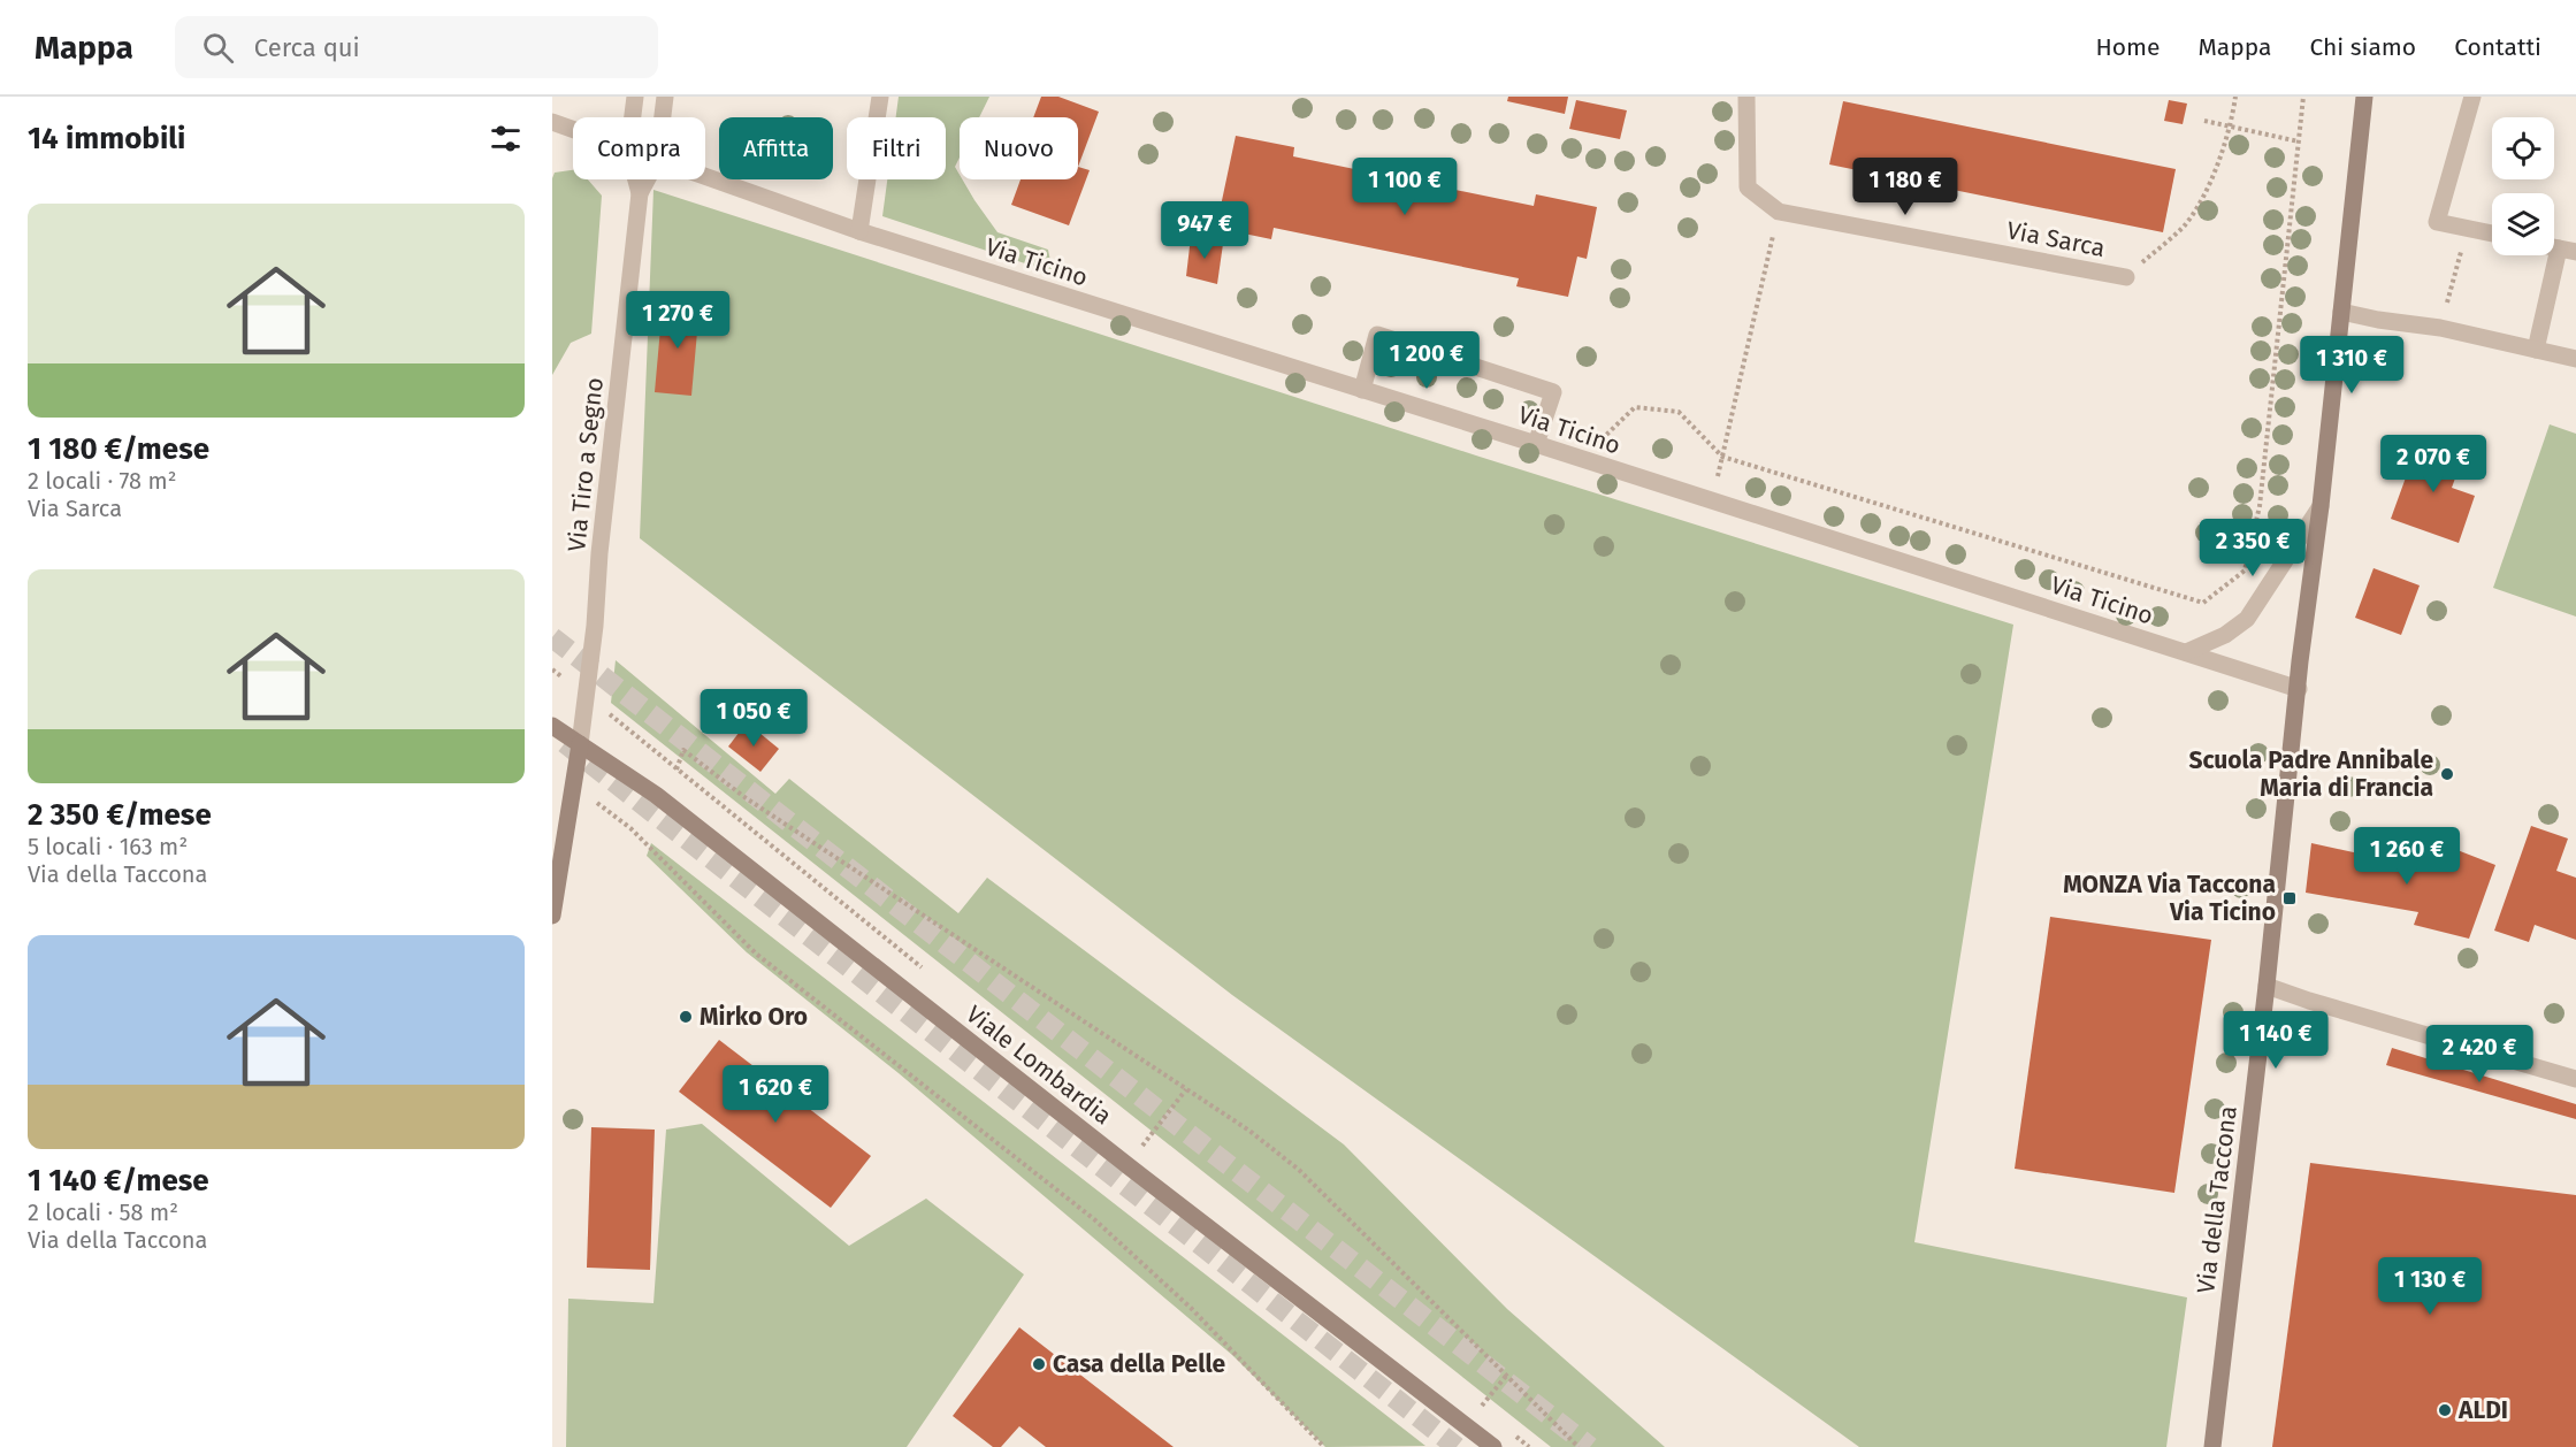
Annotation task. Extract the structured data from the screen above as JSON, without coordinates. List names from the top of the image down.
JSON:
{
  "streets": {
    "main road": ["Viale Lombardia", "Via della Taccona"],
    "street": ["Via Sarca", "Via Ticino", "Via Tiro a Segno"]
  },
  "crossings": [
    ["Via Ticino", "Via della Taccona"],
    ["Via Tiro a Segno", "Viale Lombardia"]
  ],
  "places": {
    "other": [
      "Scuola Padre Annibale Maria di Francia",
      "Mirko Oro",
      "Casa della Pelle",
      "ALDI"
    ],
    "transit": ["MONZA Via Taccona Via Ticino"]
  },
  "page": {
    "header": "Mappa",
    "search": "Cerca qui",
    "nav": [
      "Home",
      "Mappa",
      "Chi siamo",
      "Contatti"
    ],
    "heading": "14 immobili",
    "chip": [
      "Compra",
      "Affitta",
      "Filtri",
      "Nuovo"
    ],
    "price": [
      "1 100 €",
      "1 180 €",
      "947 €",
      "1 270 €",
      "1 200 €",
      "1 310 €",
      "2 070 €",
      "2 350 €",
      "1 050 €",
      "1 260 €",
      "1 140 €",
      "2 420 €",
      "1 620 €",
      "1 130 €"
    ],
    "list": [
      {
        "name": "1 180 €/mese",
        "note": "2 locali · 78 m² · Via Sarca"
      },
      {
        "name": "2 350 €/mese",
        "note": "5 locali · 163 m² · Via della Taccona"
      },
      {
        "name": "1 140 €/mese",
        "note": "2 locali · 58 m² · Via della Taccona"
      }
    ]
  }
}
